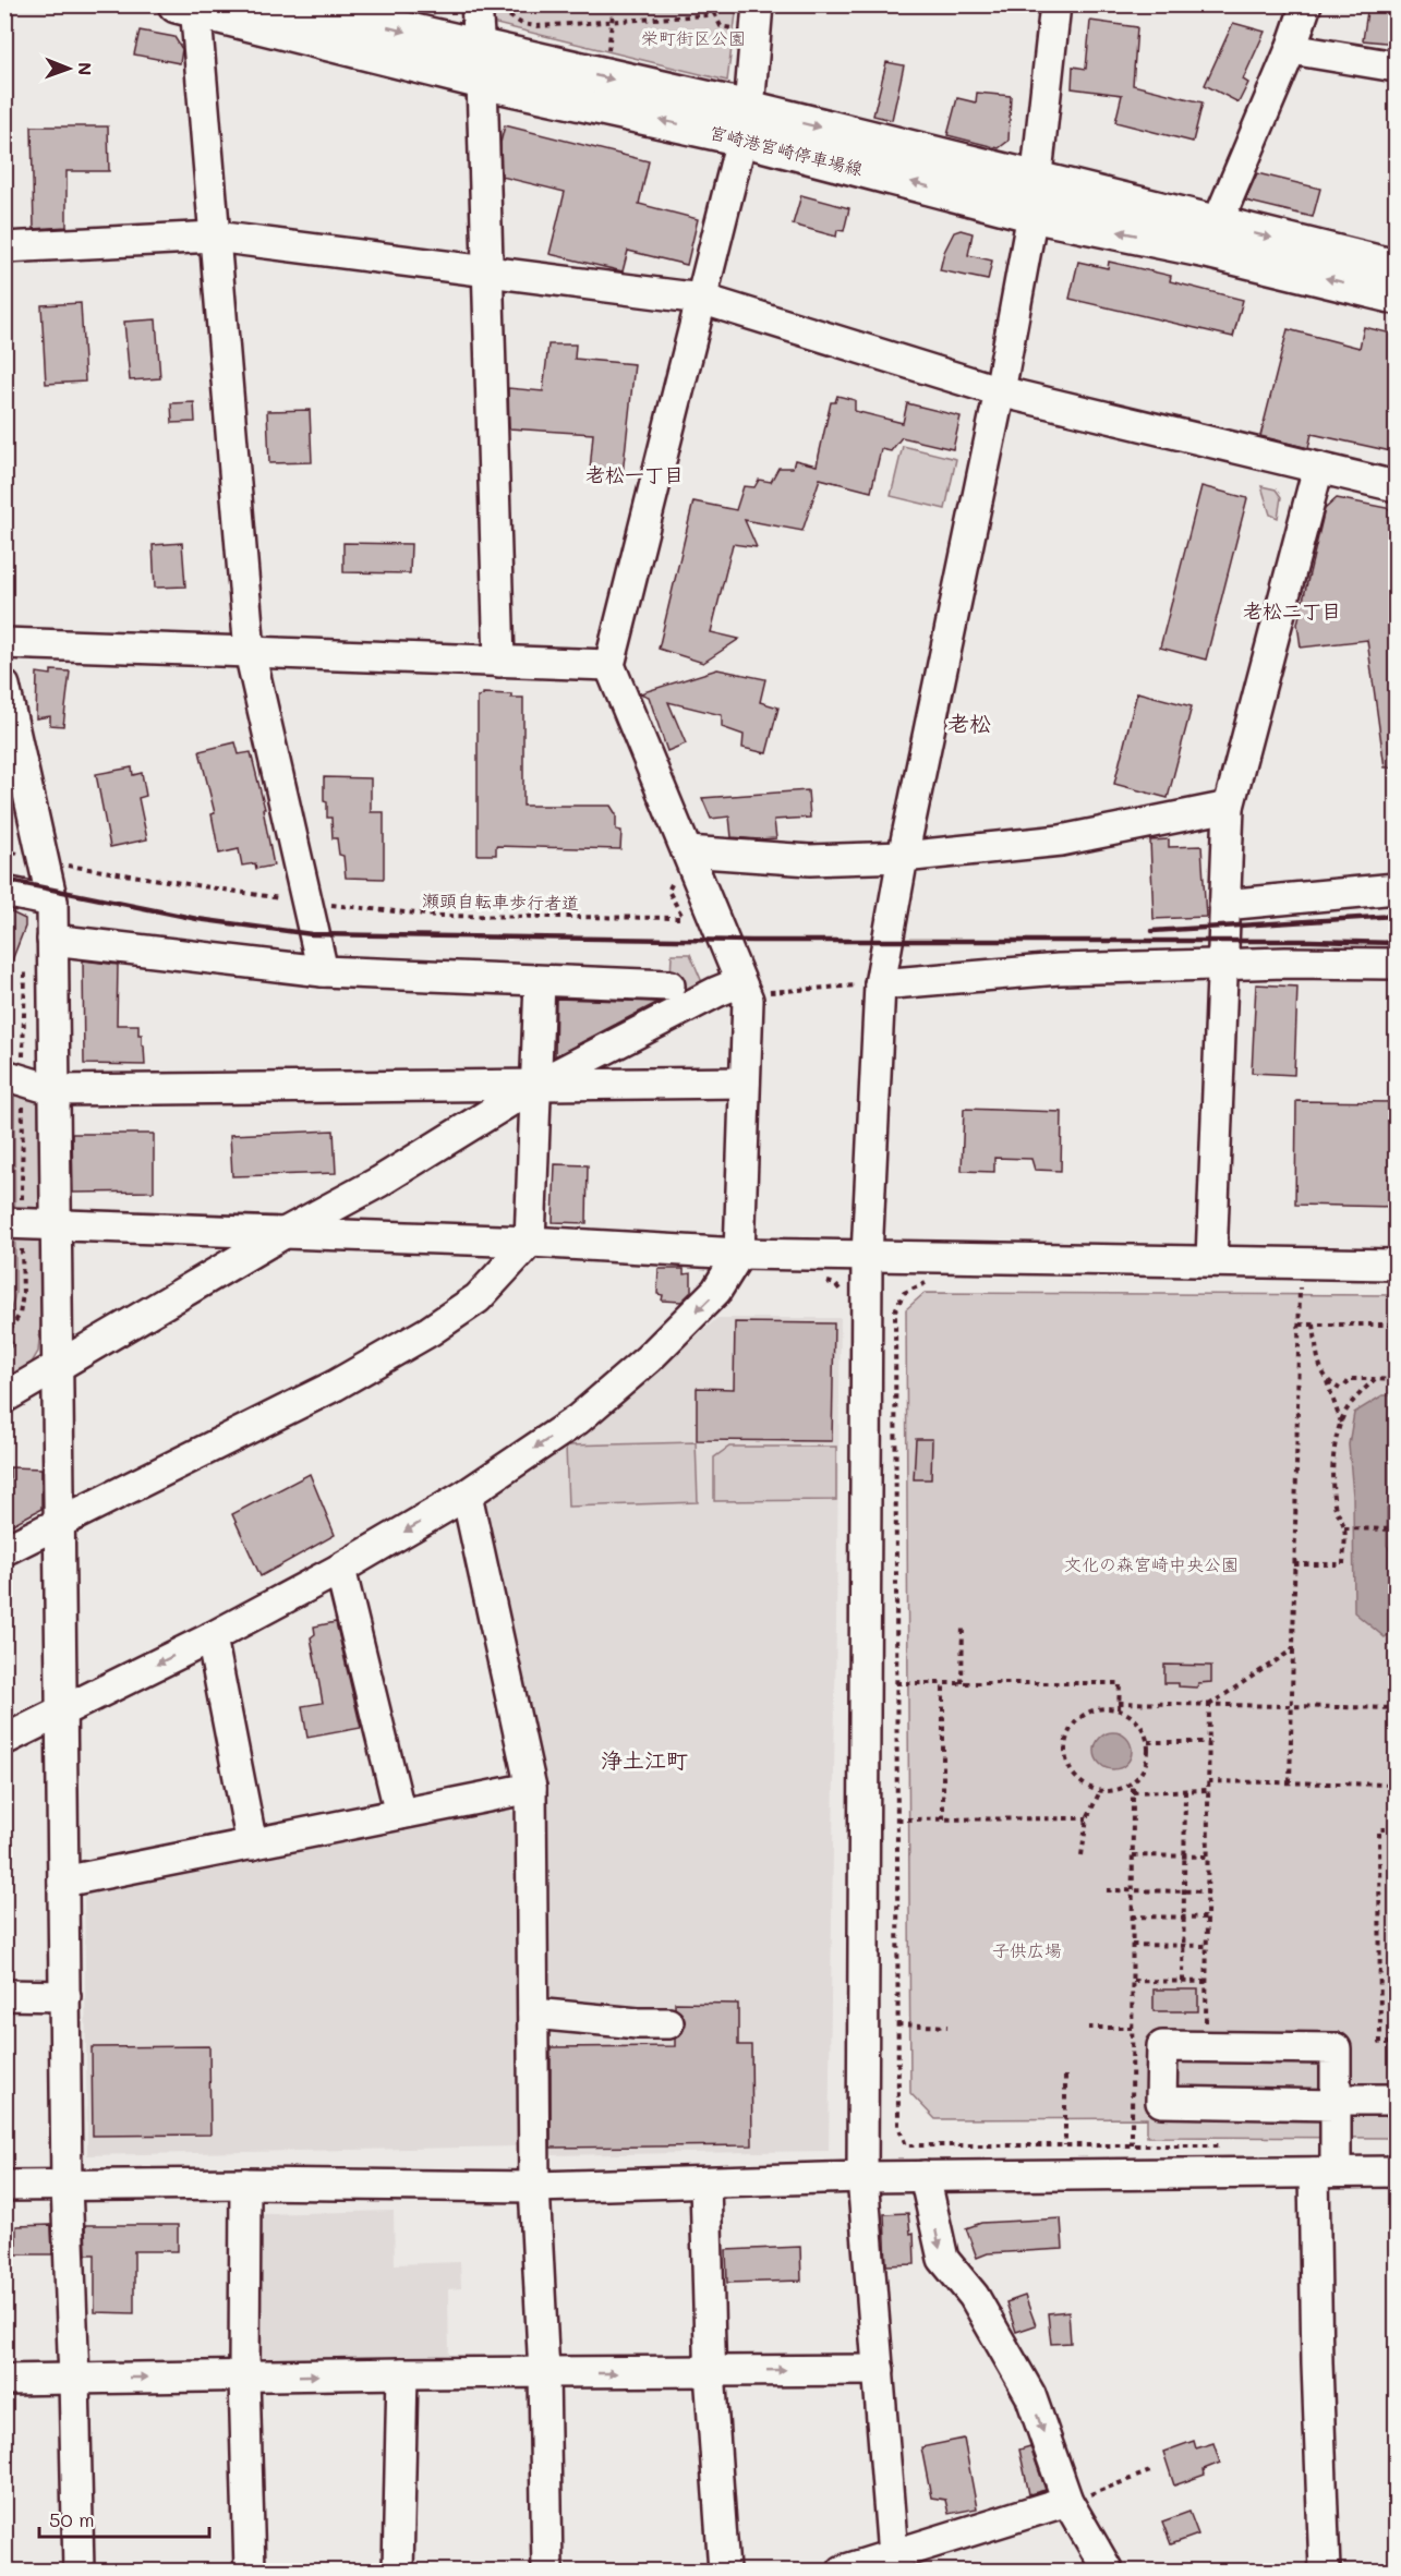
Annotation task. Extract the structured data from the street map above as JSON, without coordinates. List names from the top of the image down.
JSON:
{
  "streets": {
    "main road": ["宮崎港宮崎停車場線"],
    "path": ["瀬頭自転車歩行者道"]
  },
  "districts": [
    "老松一丁目",
    "老松二丁目",
    "老松",
    "浄土江町"
  ],
  "parks": ["栄町街区公園", "文化の森宮崎中央公園", "子供広場"],
  "scale_bar": "50 m",
  "north": "right"
}
